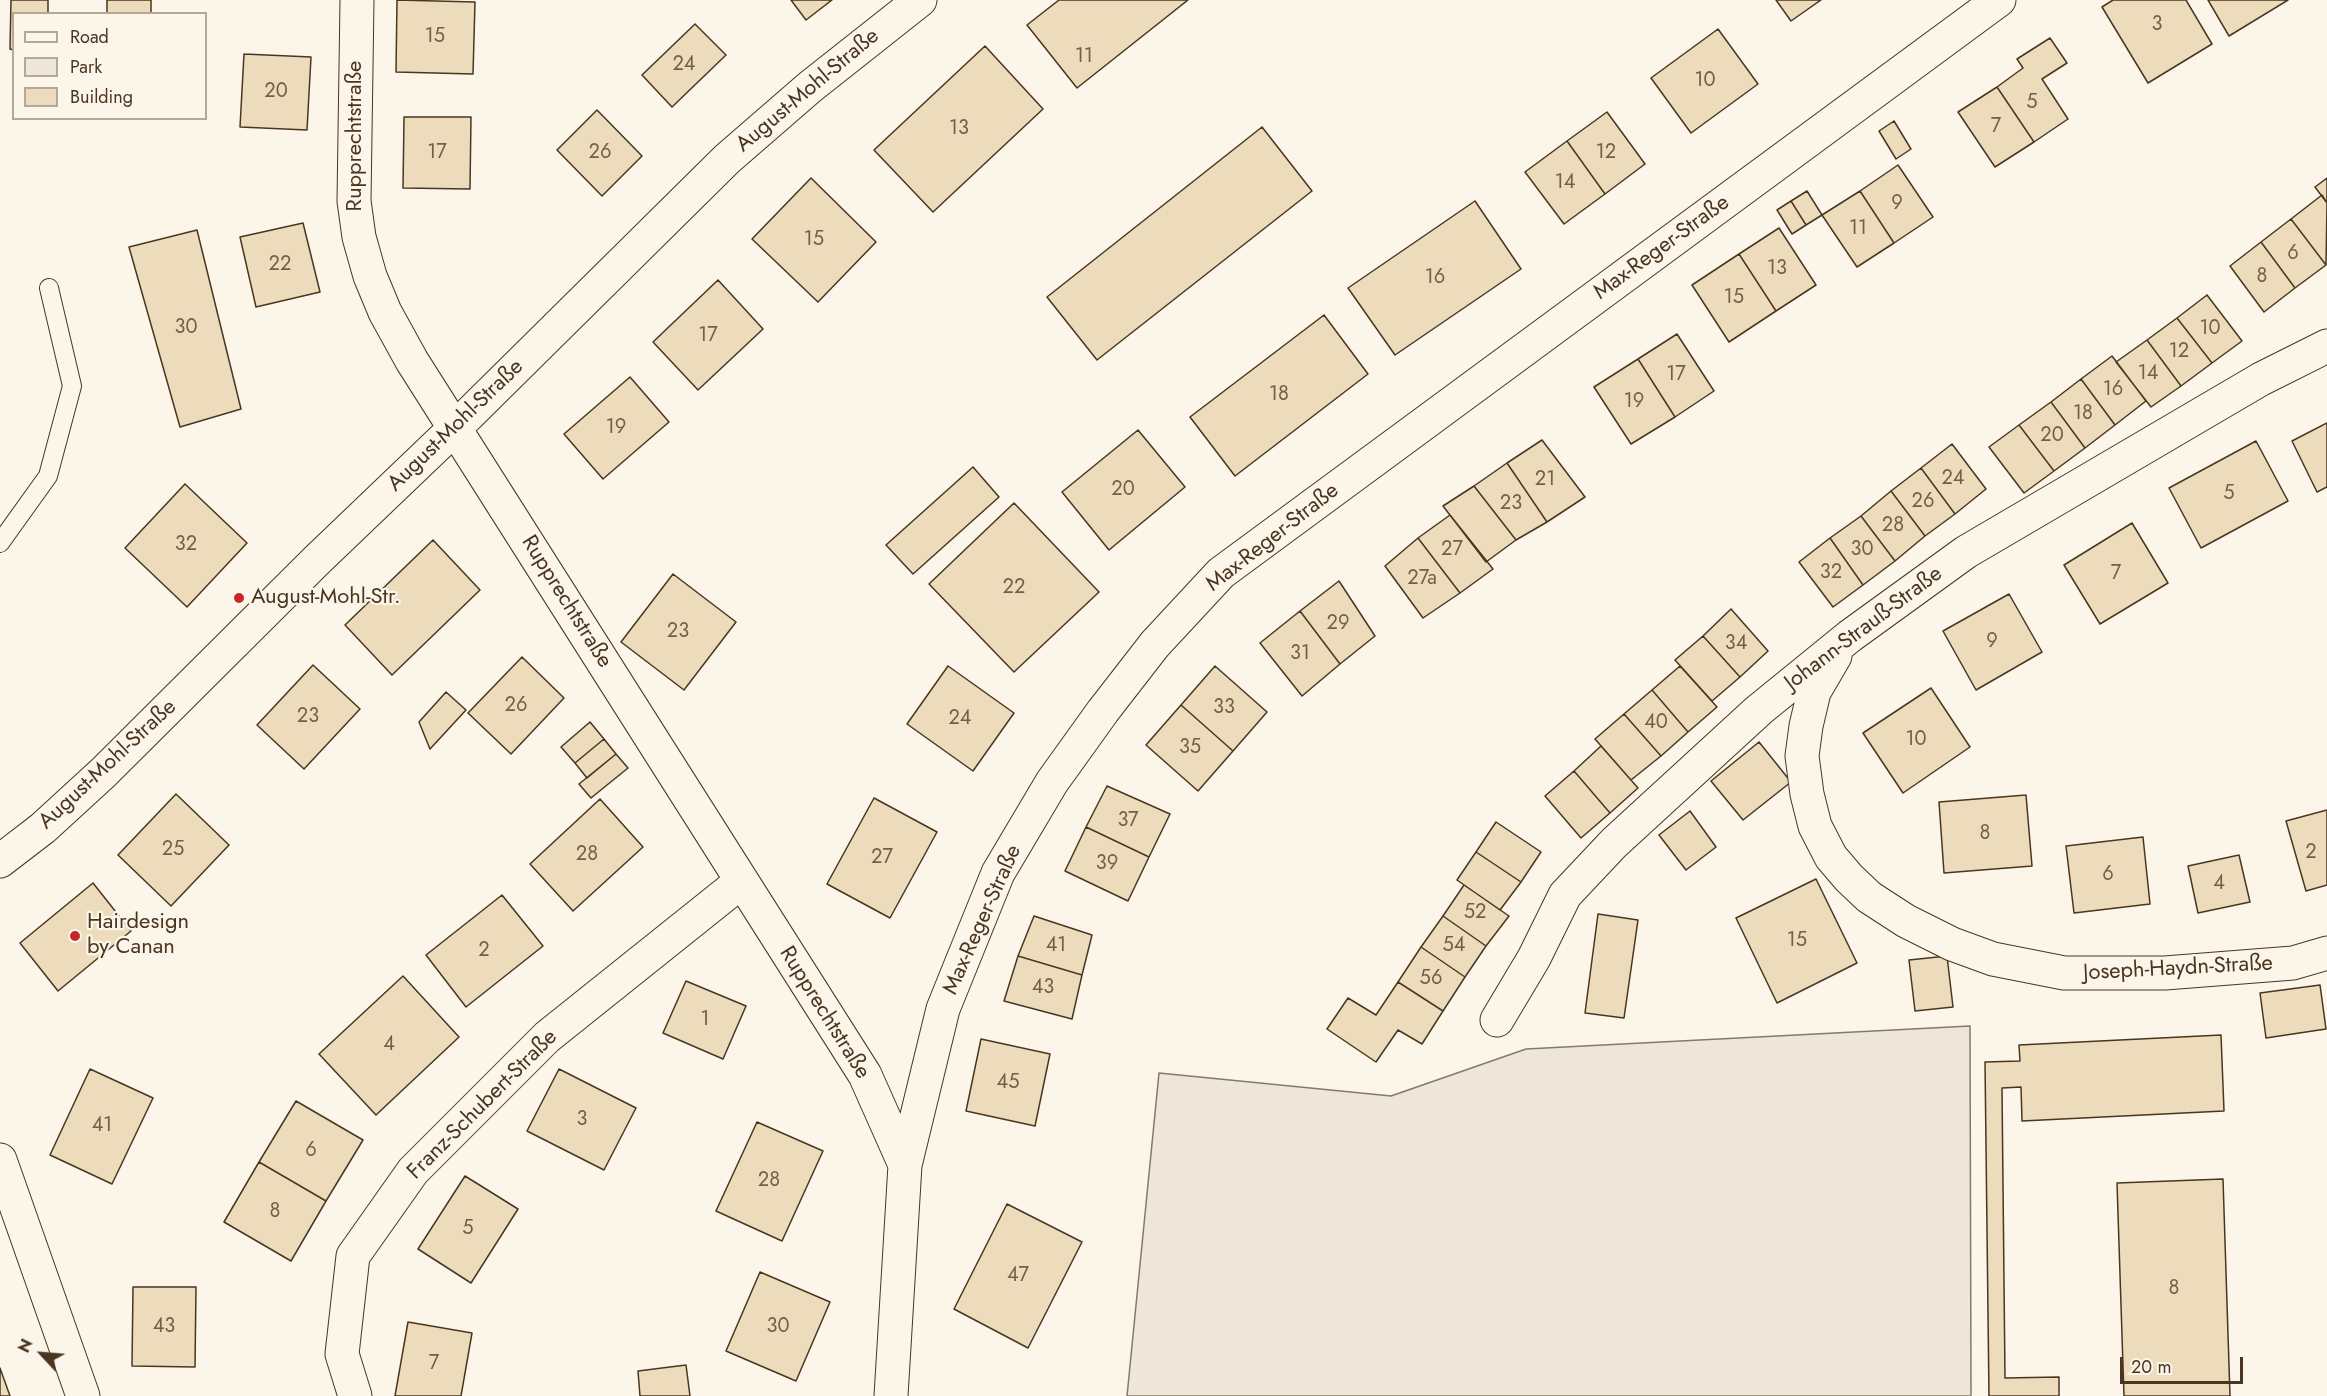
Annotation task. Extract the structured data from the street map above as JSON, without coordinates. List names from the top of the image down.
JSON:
{
  "streets": {
    "street": [
      "August-Mohl-Straße",
      "Rupprechtstraße",
      "Max-Reger-Straße",
      "Johann-Strauß-Straße",
      "Joseph-Haydn-Straße",
      "Franz-Schubert-Straße"
    ]
  },
  "crossings": [
    ["August-Mohl-Straße", "Rupprechtstraße"],
    ["Rupprechtstraße", "Max-Reger-Straße"],
    ["Rupprechtstraße", "Franz-Schubert-Straße"],
    ["Johann-Strauß-Straße", "Joseph-Haydn-Straße"]
  ],
  "places": ["August-Mohl-Str.", "Hairdesign by Canan"],
  "house_numbers": [
    "3",
    "15",
    "11",
    "24",
    "10",
    "20",
    "5",
    "7",
    "13",
    "17",
    "26",
    "12",
    "14",
    "9",
    "11",
    "15",
    "6",
    "22",
    "13",
    "8",
    "16",
    "15",
    "30",
    "10",
    "17",
    "12",
    "14",
    "17",
    "16",
    "18",
    "19",
    "18",
    "19",
    "20",
    "24",
    "21",
    "20",
    "5",
    "26",
    "23",
    "28",
    "32",
    "27",
    "30",
    "32",
    "7",
    "27a",
    "22",
    "29",
    "23",
    "9",
    "34",
    "31",
    "26",
    "33",
    "23",
    "24",
    "40",
    "10",
    "35",
    "37",
    "8",
    "25",
    "2",
    "28",
    "27",
    "39",
    "6",
    "4",
    "52",
    "15",
    "41",
    "54",
    "2",
    "56",
    "43",
    "1",
    "4",
    "45",
    "3",
    "41",
    "6",
    "28",
    "8",
    "5",
    "47",
    "8",
    "43",
    "30",
    "7"
  ],
  "legend": ["Road", "Park", "Building"],
  "scale_bar": "20 m",
  "north": "top left"
}
